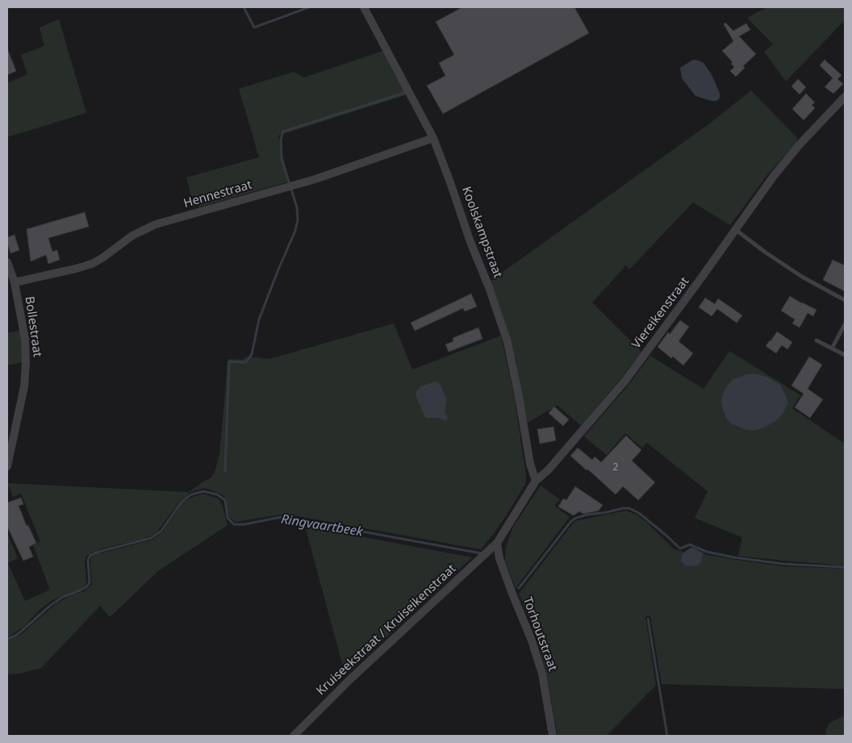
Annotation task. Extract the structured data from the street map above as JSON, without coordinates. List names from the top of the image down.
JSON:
{
  "streets": {
    "street": [
      "Hennestraat",
      "Koolskampstraat",
      "Viereikenstraat",
      "Bollestraat",
      "Kruiseekstraat / Kruiseikenstraat",
      "Torhoutstraat"
    ]
  },
  "crossings": [
    ["Hennestraat", "Koolskampstraat"],
    ["Hennestraat", "Bollestraat"],
    ["Koolskampstraat", "Viereikenstraat"],
    ["Viereikenstraat", "Kruiseekstraat / Kruiseikenstraat"],
    ["Viereikenstraat", "Torhoutstraat"],
    ["Kruiseekstraat / Kruiseikenstraat", "Torhoutstraat"]
  ],
  "water": ["Ringvaartbeek"],
  "house_numbers": ["2"]
}
